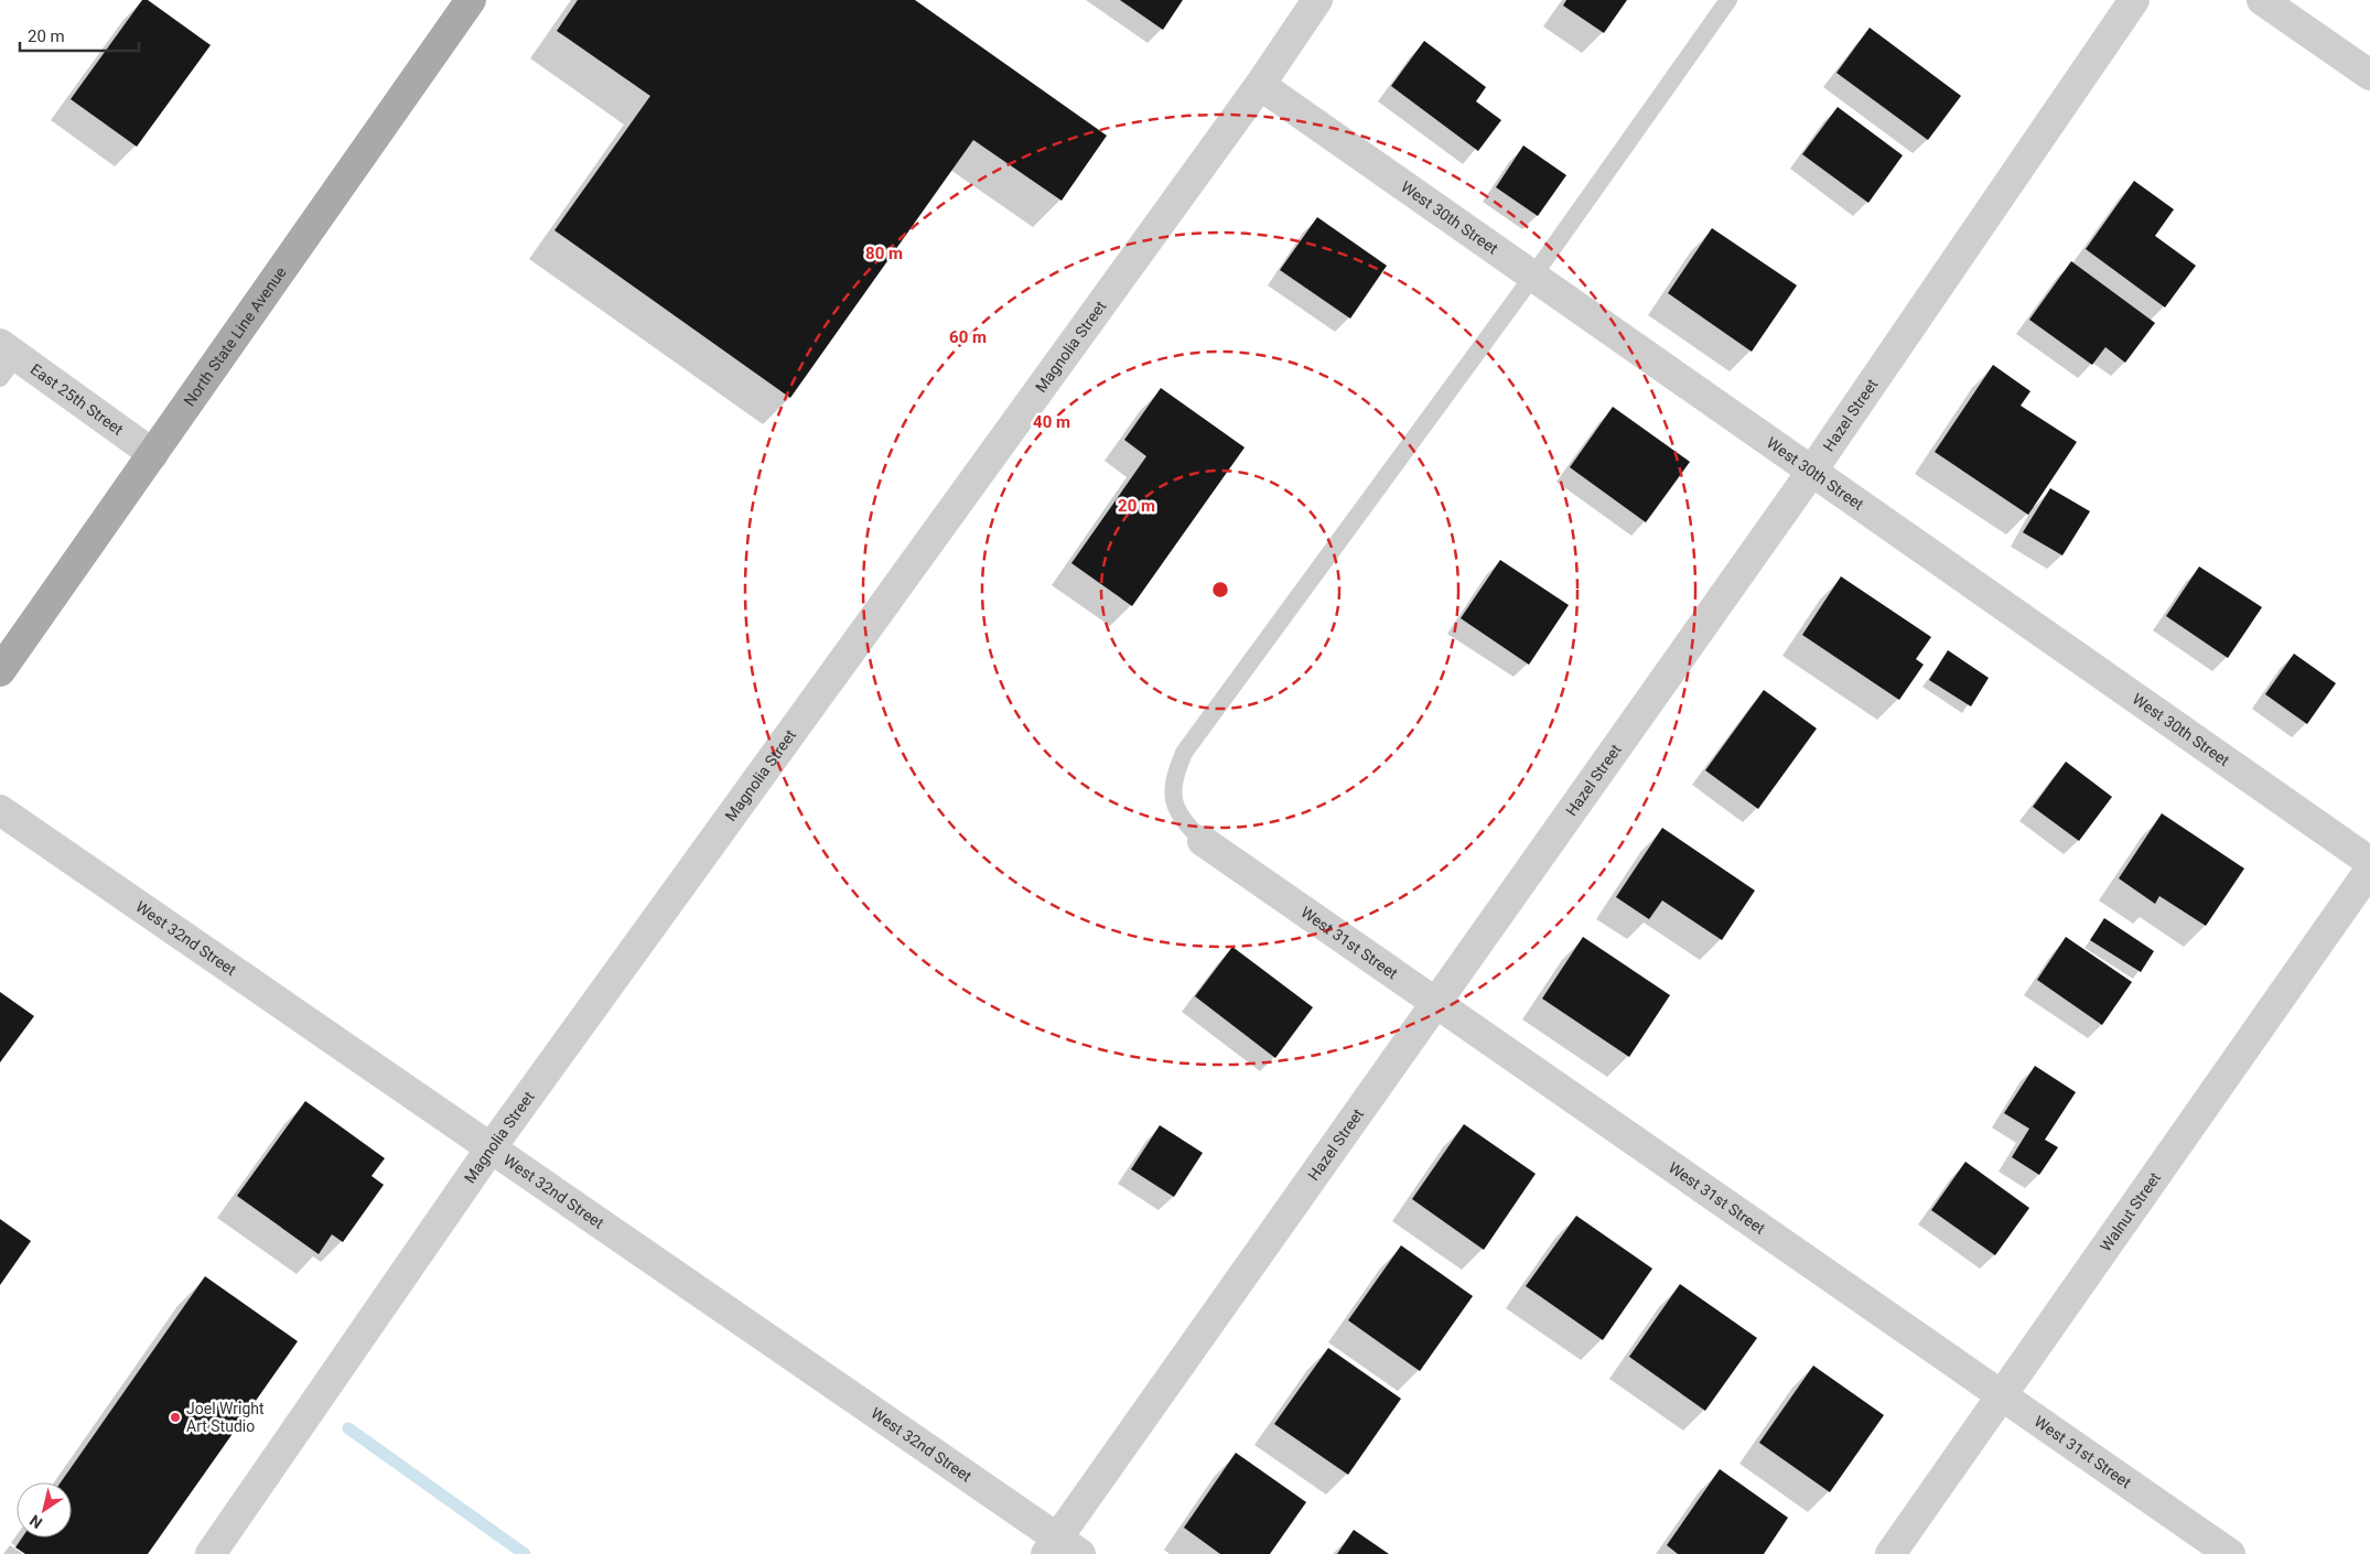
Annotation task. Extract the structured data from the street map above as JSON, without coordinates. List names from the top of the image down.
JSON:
{
  "streets": {
    "main road": ["North State Line Avenue"],
    "street": [
      "West 30th Street",
      "Magnolia Street",
      "East 25th Street",
      "Hazel Street",
      "West 32nd Street",
      "West 31st Street",
      "Walnut Street"
    ]
  },
  "crossings": [
    ["West 30th Street", "Magnolia Street"],
    ["West 30th Street", "Hazel Street"],
    ["North State Line Avenue", "East 25th Street"],
    ["Magnolia Street", "West 32nd Street"],
    ["Hazel Street", "West 32nd Street"],
    ["Hazel Street", "West 31st Street"],
    ["West 31st Street", "Walnut Street"]
  ],
  "places": ["Joel Wright Art Studio"],
  "scale_bar": "20 m",
  "north": "bottom left",
  "rings": [
    "80 m",
    "60 m",
    "40 m",
    "20 m"
  ]
}
